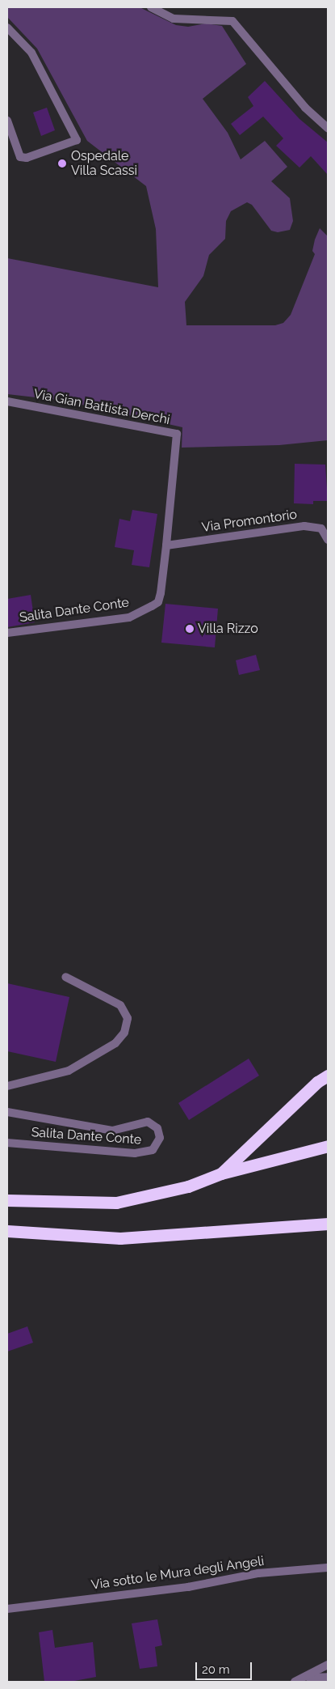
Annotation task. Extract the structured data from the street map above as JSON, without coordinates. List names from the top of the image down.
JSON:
{
  "streets": {
    "street": [
      "Via Gian Battista Derchi",
      "Via Promontorio",
      "Salita Dante Conte",
      "Via sotto le Mura degli Angeli"
    ]
  },
  "crossings": [
    ["Via Gian Battista Derchi", "Via Promontorio"],
    ["Via Gian Battista Derchi", "Salita Dante Conte"],
    ["Via Promontorio", "Salita Dante Conte"]
  ],
  "places": ["Ospedale Villa Scassi", "Villa Rizzo"],
  "scale_bar": "20 m"
}
